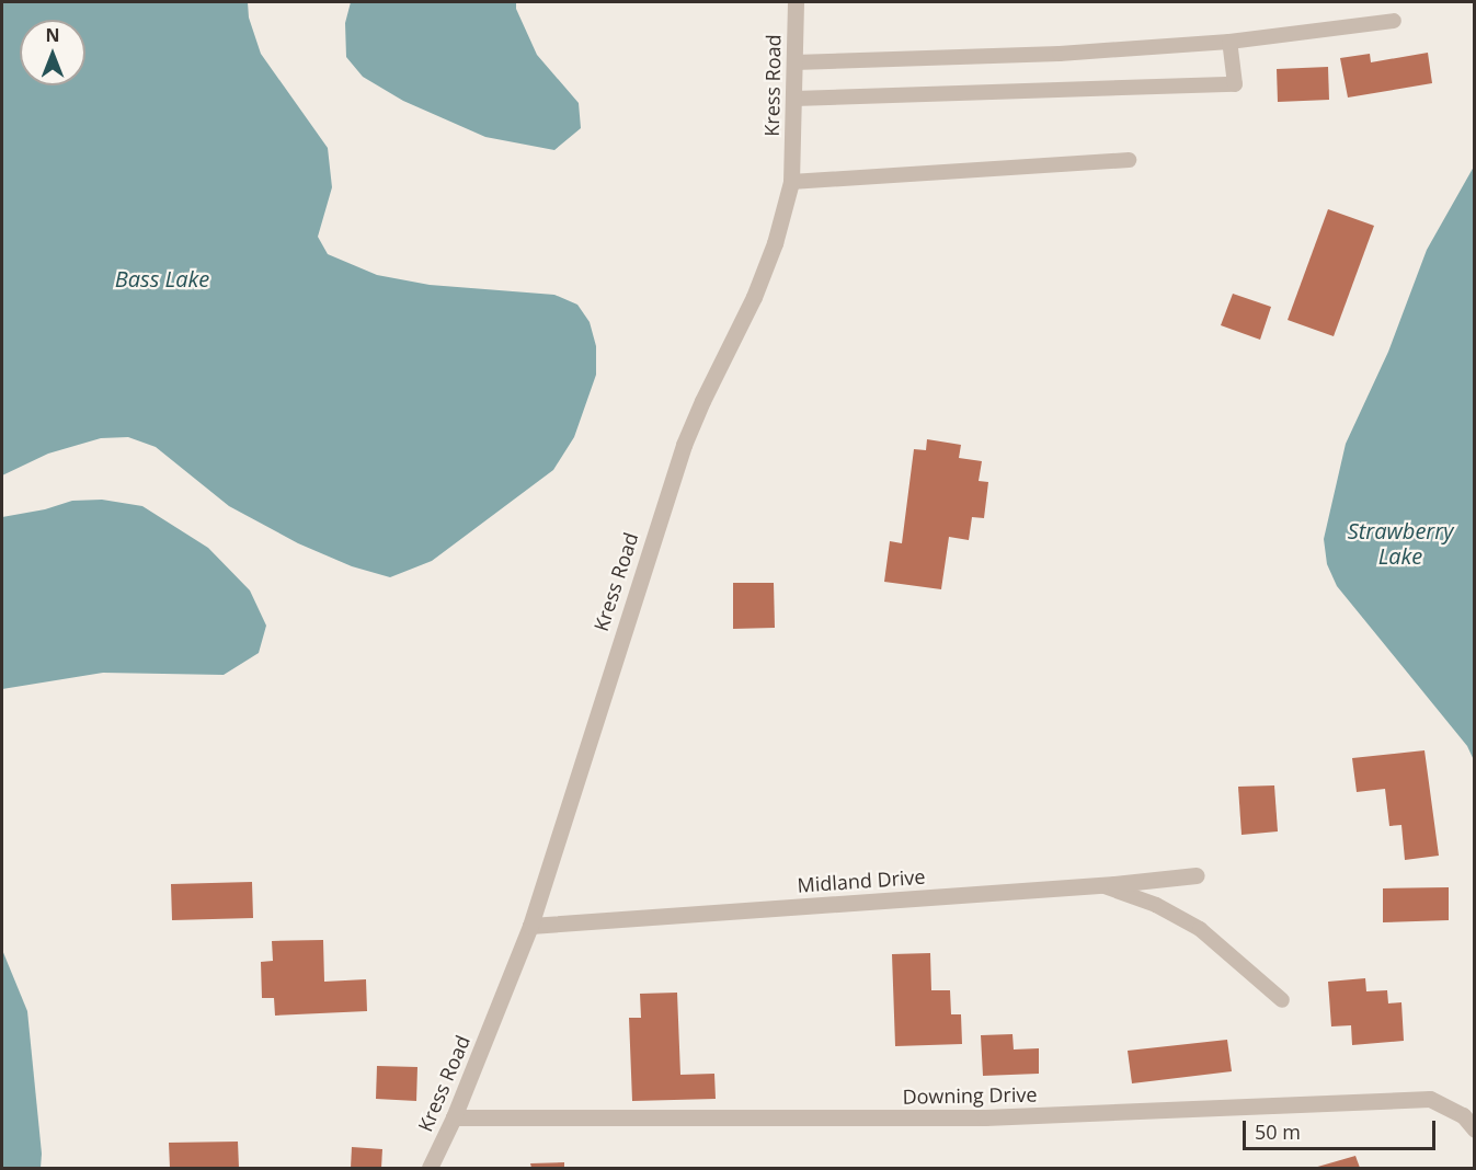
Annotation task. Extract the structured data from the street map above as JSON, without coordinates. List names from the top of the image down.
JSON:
{
  "streets": {
    "street": ["Kress Road", "Midland Drive", "Downing Drive"]
  },
  "crossings": [
    ["Kress Road", "Midland Drive"],
    ["Kress Road", "Downing Drive"]
  ],
  "water": ["Bass Lake", "Strawberry Lake"],
  "scale_bar": "50 m",
  "north": "top"
}
